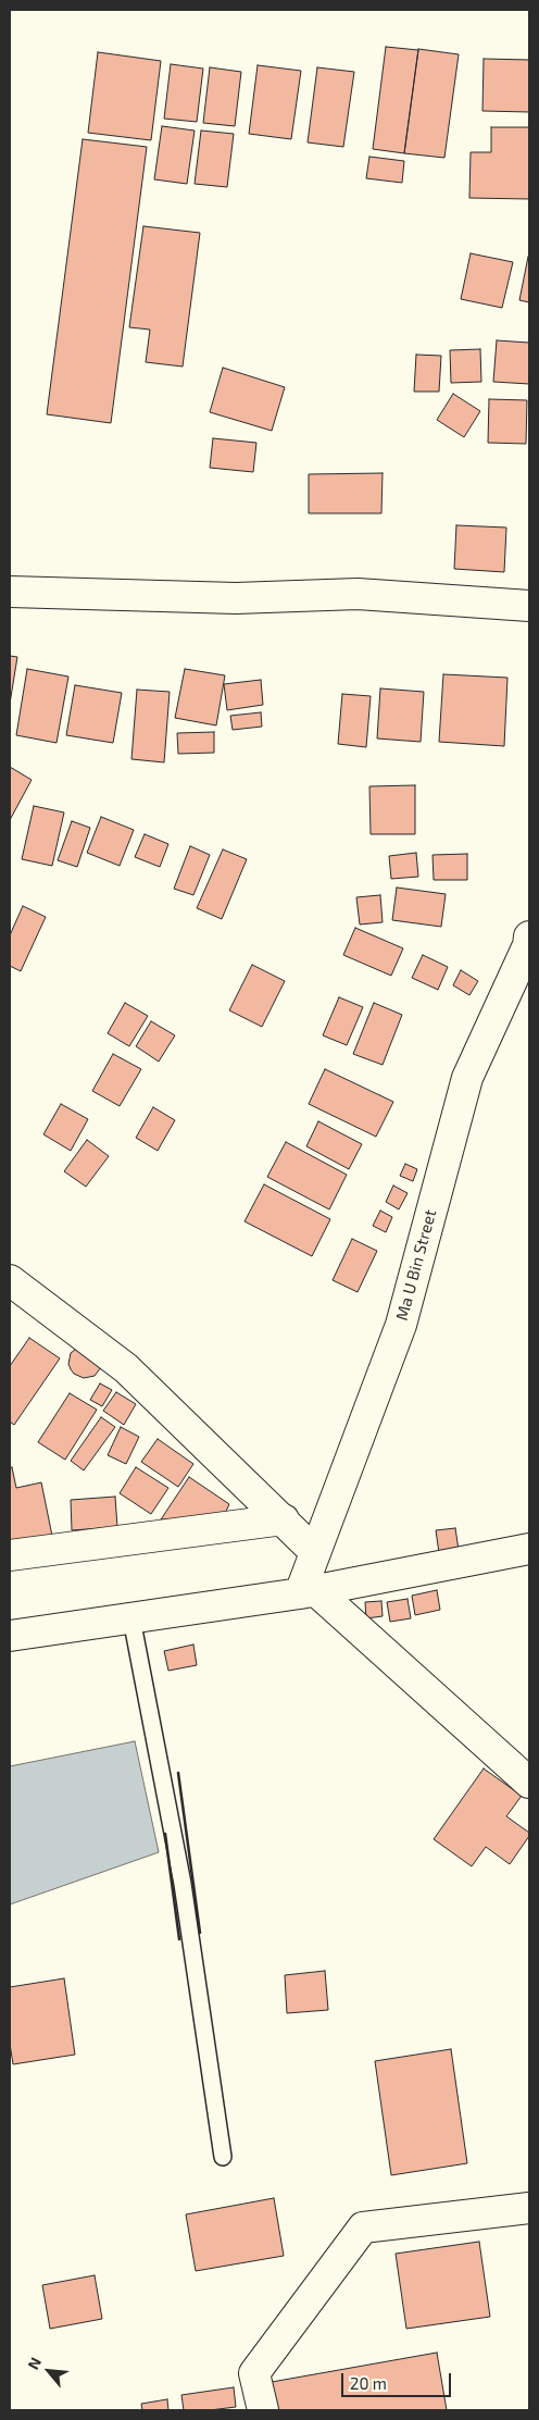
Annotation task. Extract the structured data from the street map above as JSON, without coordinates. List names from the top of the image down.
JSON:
{
  "streets": {
    "street": ["Ma U Bin Street"]
  },
  "scale_bar": "20 m",
  "north": "top left"
}
